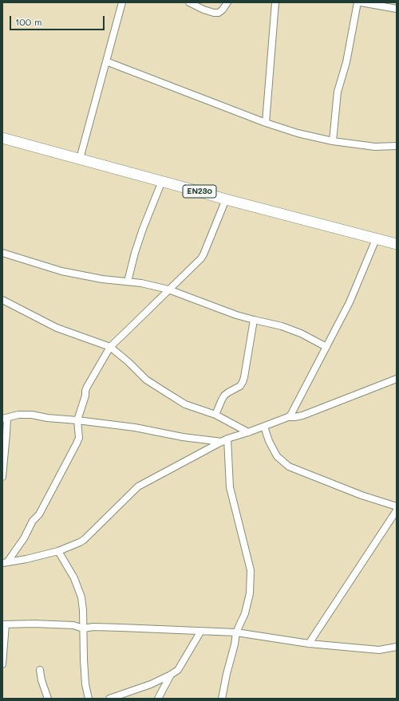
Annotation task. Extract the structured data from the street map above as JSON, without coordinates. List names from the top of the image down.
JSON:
{
  "streets": {
    "main road": ["EN230"]
  },
  "scale_bar": "100 m"
}
